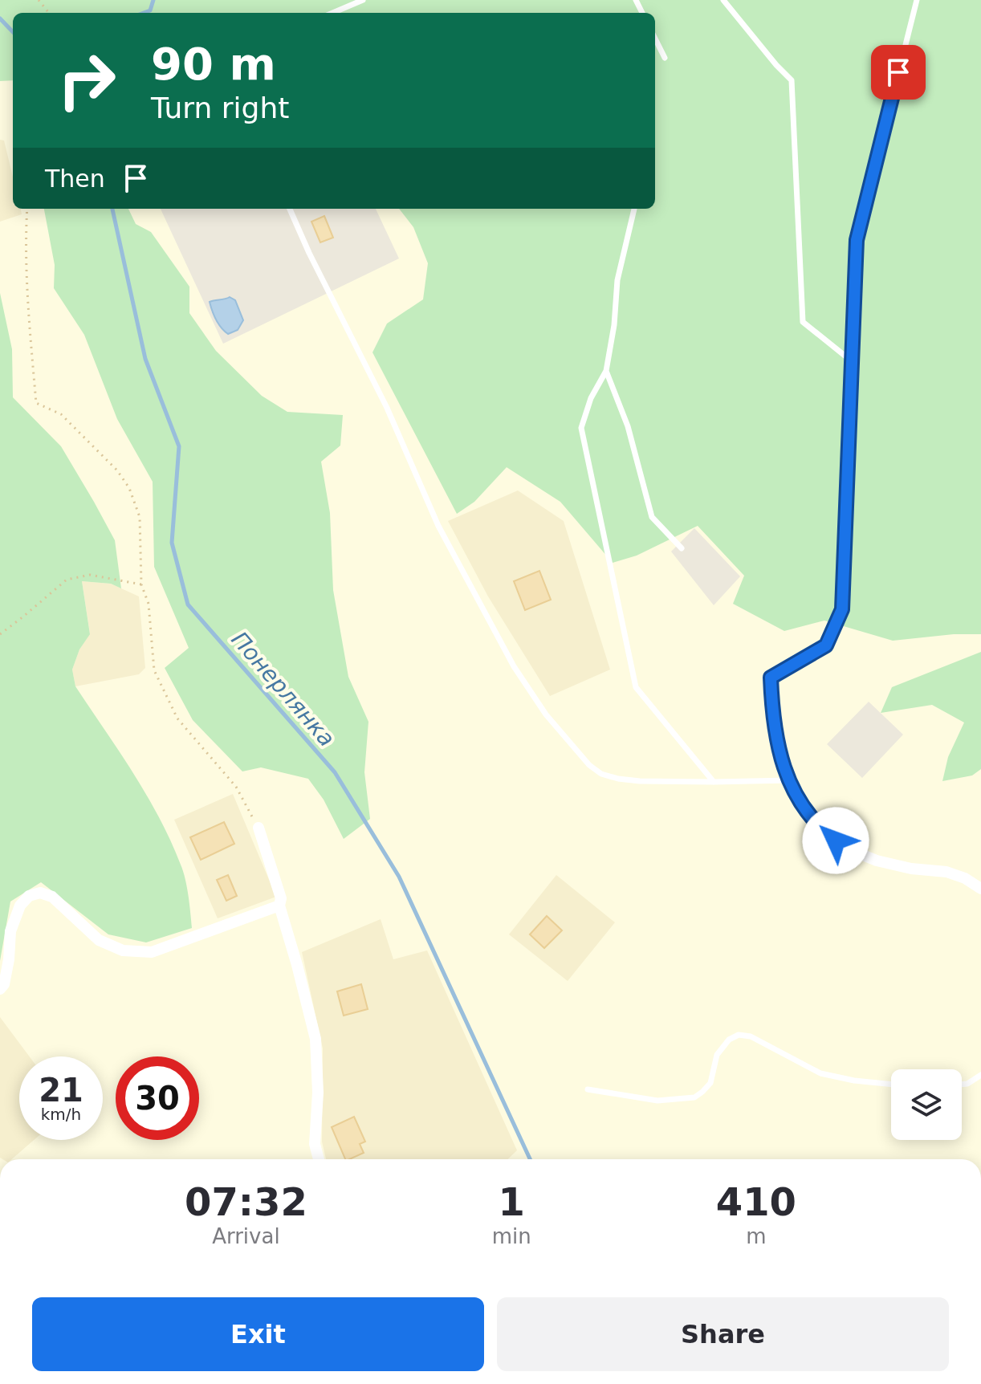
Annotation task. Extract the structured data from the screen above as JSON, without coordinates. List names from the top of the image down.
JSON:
{
  "water": ["Понерлянка"],
  "page": {
    "turn": ["90 m", "Turn right"],
    "then": "Then",
    "speed": "21 km/h",
    "limit": "30",
    "eta": [
      "07:32",
      "Arrival",
      "1",
      "min",
      "410",
      "m"
    ],
    "buttons": ["Exit", "Share"]
  }
}
